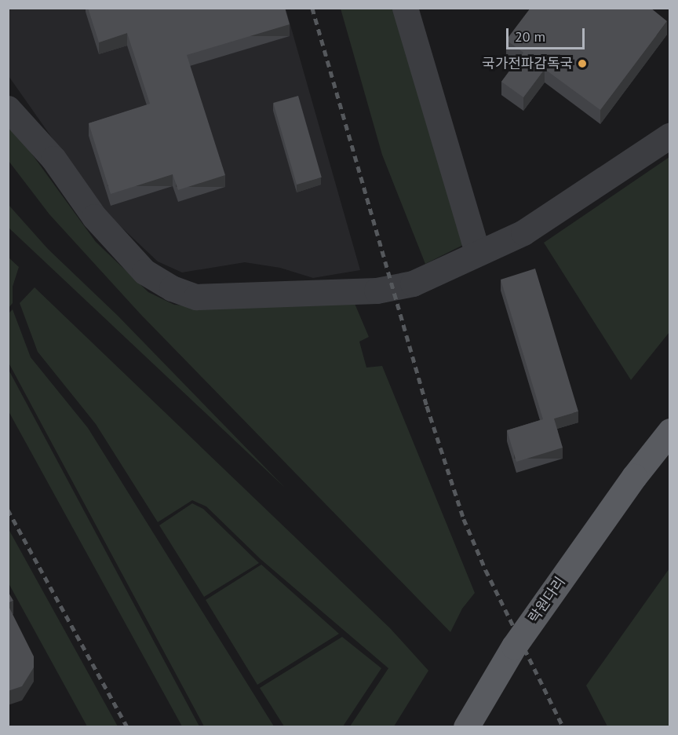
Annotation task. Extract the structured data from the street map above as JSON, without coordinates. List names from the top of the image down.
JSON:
{
  "streets": {
    "main road": ["락원다리"]
  },
  "places": ["국가전파감독국"],
  "scale_bar": "20 m"
}
